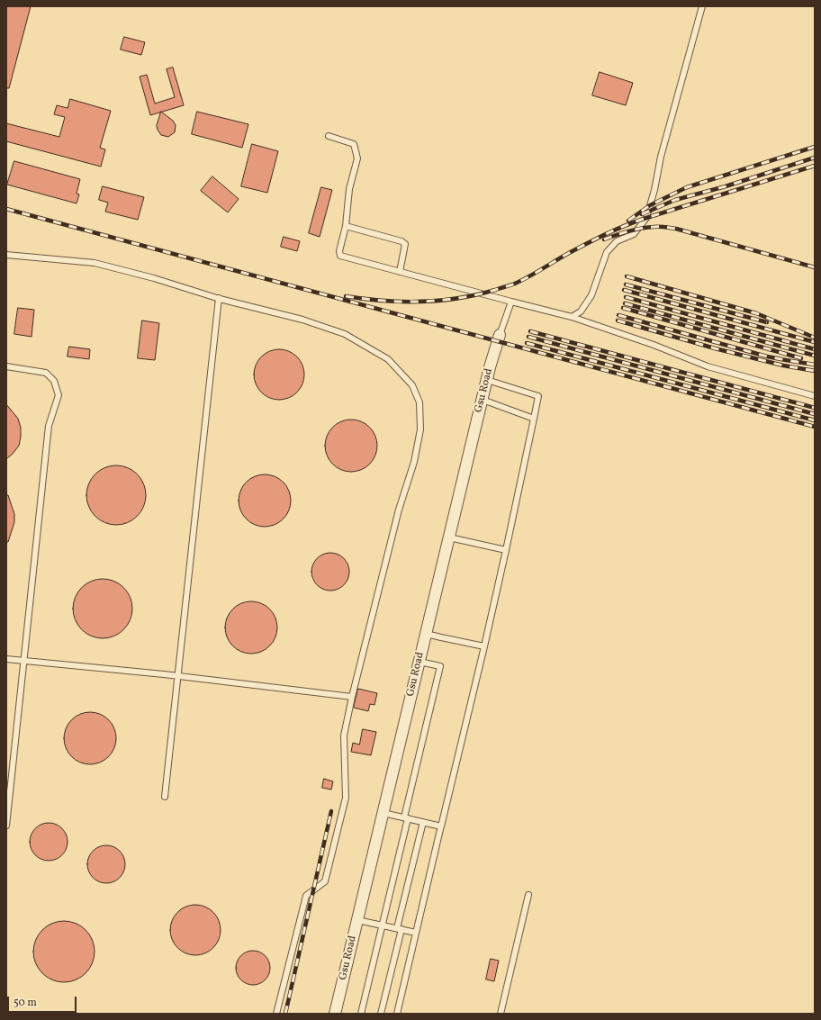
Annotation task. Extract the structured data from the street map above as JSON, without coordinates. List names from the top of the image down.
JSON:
{
  "streets": {
    "street": ["Gsu Road"]
  },
  "scale_bar": "50 m"
}
